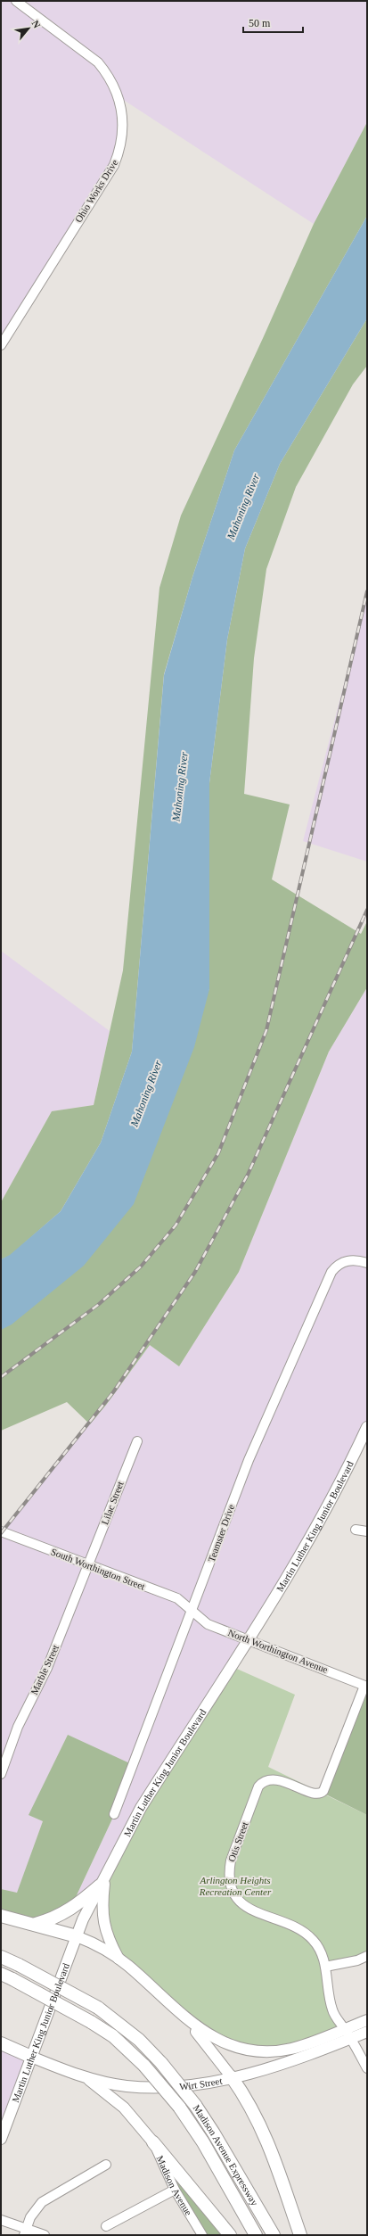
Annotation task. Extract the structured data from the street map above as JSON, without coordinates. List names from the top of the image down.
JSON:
{
  "streets": {
    "highway": ["Madison Avenue Expressway"],
    "main road": ["Martin Luther King Junior Boulevard", "Wirt Street", "Madison Avenue"],
    "street": [
      "Ohio Works Drive",
      "Lilac Street",
      "Teamster Drive",
      "South Worthington Street",
      "North Worthington Avenue",
      "Marble Street",
      "Otis Street"
    ]
  },
  "crossings": [
    ["Lilac Street", "South Worthington Street"],
    ["Lilac Street", "Marble Street"],
    ["Martin Luther King Junior Boulevard", "North Worthington Avenue"],
    ["Martin Luther King Junior Boulevard", "Wirt Street"],
    ["Teamster Drive", "South Worthington Street"],
    ["Teamster Drive", "North Worthington Avenue"],
    ["South Worthington Street", "North Worthington Avenue"],
    ["South Worthington Street", "Marble Street"],
    ["North Worthington Avenue", "Otis Street"],
    ["Otis Street", "Wirt Street"],
    ["Wirt Street", "Madison Avenue"]
  ],
  "water": ["Mahoning River"],
  "parks": ["Arlington Heights Recreation Center"],
  "scale_bar": "50 m",
  "north": "top right"
}
